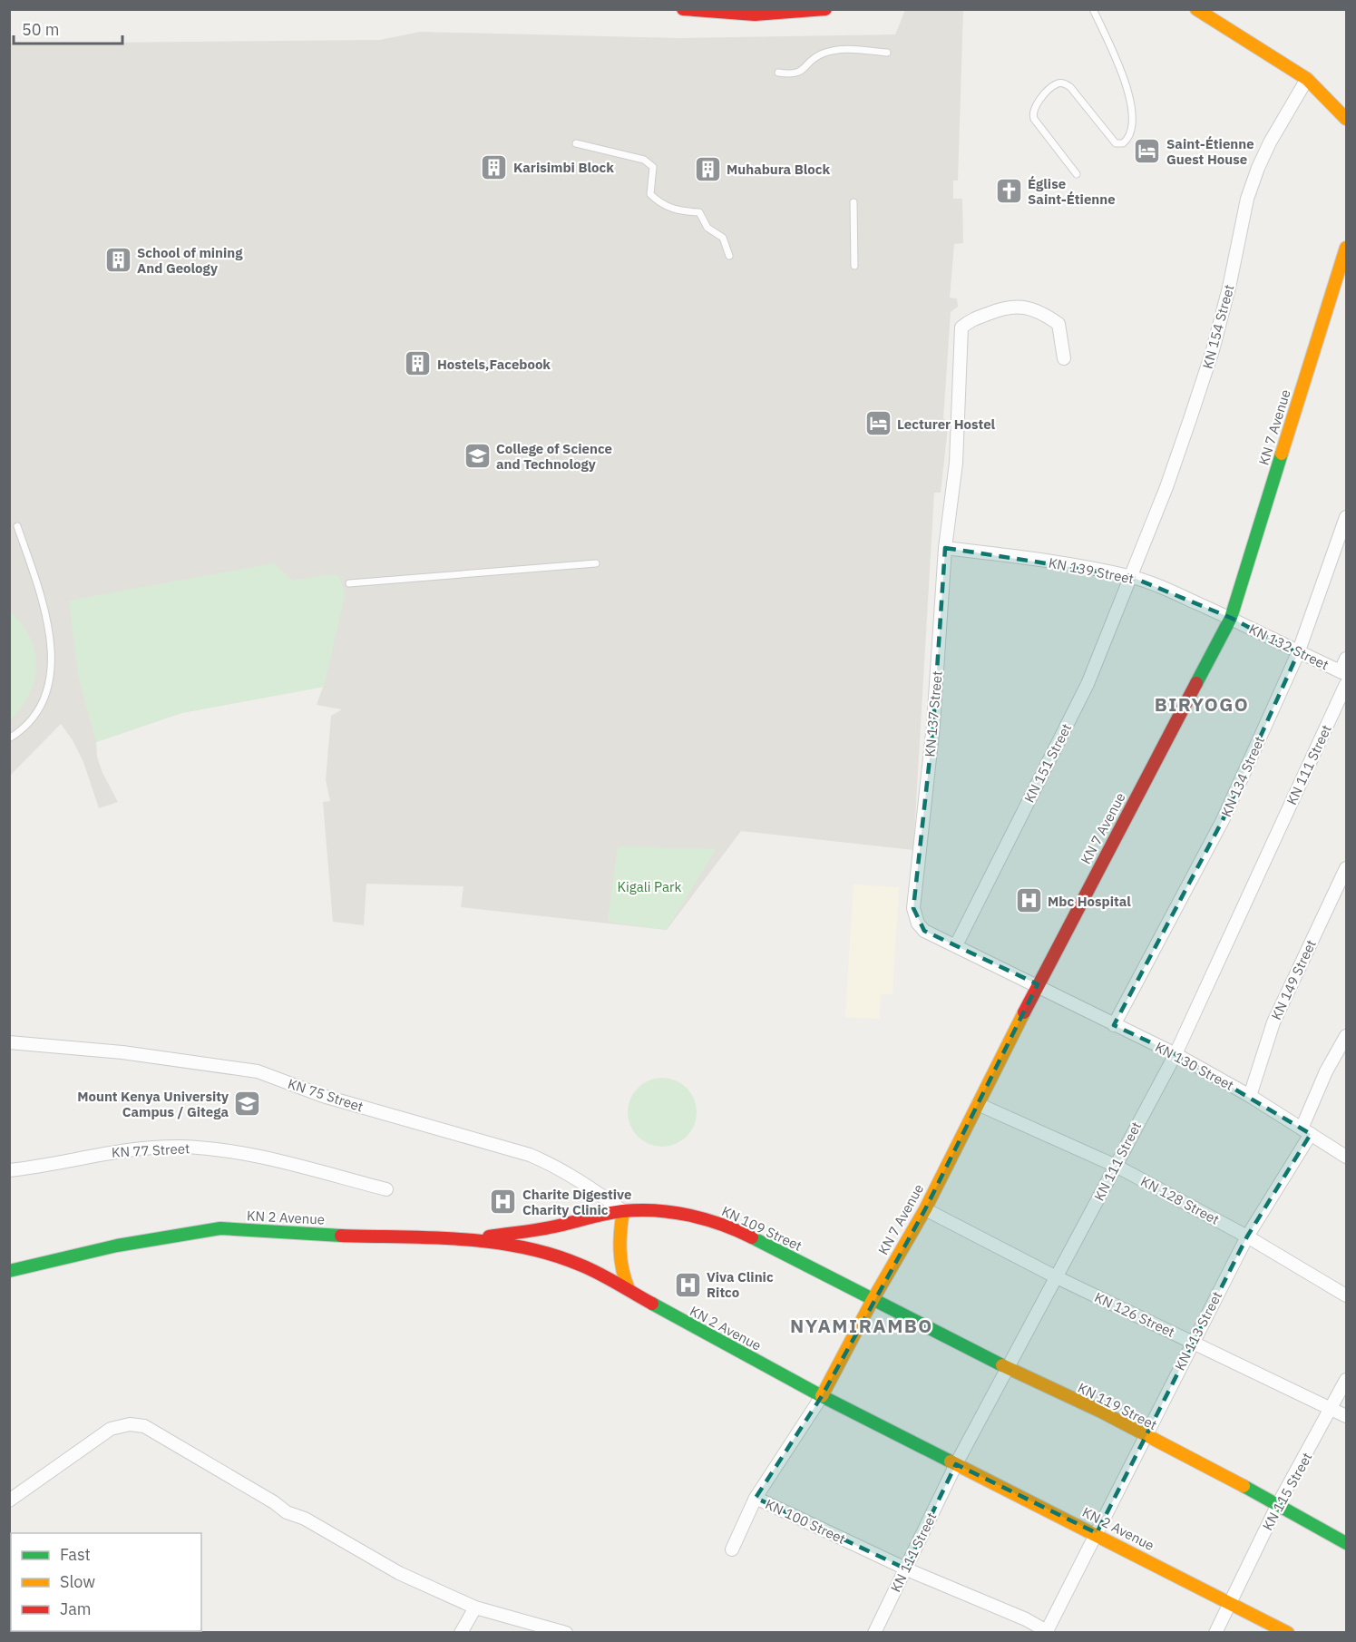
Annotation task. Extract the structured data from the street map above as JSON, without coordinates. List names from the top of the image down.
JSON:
{
  "streets": {
    "main road": [
      "KN 7 Avenue",
      "KN 2 Avenue",
      "KN 109 Street",
      "KN 119 Street"
    ],
    "street": [
      "KN 154 Street",
      "KN 139 Street",
      "KN 132 Street",
      "KN 137 Street",
      "KN 151 Street",
      "KN 111 Street",
      "KN 134 Street",
      "KN 149 Street",
      "KN 130 Street",
      "KN 75 Street",
      "KN 77 Street",
      "KN 128 Street",
      "KN 126 Street",
      "KN 113 Street",
      "KN 115 Street",
      "KN 100 Street"
    ]
  },
  "crossings": [
    ["KN 154 Street", "KN 139 Street"],
    ["KN 154 Street", "KN 151 Street"],
    ["KN 7 Avenue", "KN 139 Street"],
    ["KN 7 Avenue", "KN 132 Street"],
    ["KN 7 Avenue", "KN 137 Street"],
    ["KN 7 Avenue", "KN 130 Street"],
    ["KN 7 Avenue", "KN 128 Street"],
    ["KN 7 Avenue", "KN 2 Avenue"],
    ["KN 7 Avenue", "KN 109 Street"],
    ["KN 7 Avenue", "KN 126 Street"],
    ["KN 7 Avenue", "KN 119 Street"],
    ["KN 7 Avenue", "KN 100 Street"],
    ["KN 139 Street", "KN 132 Street"],
    ["KN 139 Street", "KN 137 Street"],
    ["KN 139 Street", "KN 151 Street"],
    ["KN 132 Street", "KN 134 Street"],
    ["KN 137 Street", "KN 151 Street"],
    ["KN 137 Street", "KN 130 Street"],
    ["KN 111 Street", "KN 130 Street"],
    ["KN 111 Street", "KN 128 Street"],
    ["KN 111 Street", "KN 2 Avenue"],
    ["KN 111 Street", "KN 126 Street"],
    ["KN 111 Street", "KN 119 Street"],
    ["KN 111 Street", "KN 100 Street"],
    ["KN 134 Street", "KN 130 Street"],
    ["KN 149 Street", "KN 130 Street"],
    ["KN 130 Street", "KN 113 Street"],
    ["KN 75 Street", "KN 109 Street"],
    ["KN 128 Street", "KN 113 Street"],
    ["KN 2 Avenue", "KN 109 Street"],
    ["KN 2 Avenue", "KN 113 Street"],
    ["KN 2 Avenue", "KN 115 Street"],
    ["KN 2 Avenue", "KN 100 Street"],
    ["KN 109 Street", "KN 119 Street"],
    ["KN 126 Street", "KN 113 Street"],
    ["KN 126 Street", "KN 115 Street"],
    ["KN 113 Street", "KN 119 Street"],
    ["KN 113 Street", "KN 100 Street"],
    ["KN 119 Street", "KN 115 Street"]
  ],
  "districts": ["BIRYOGO", "NYAMIRAMBO"],
  "parks": ["Kigali Park"],
  "places": {
    "hotel": ["Saint-Étienne Guest House", "Lecturer Hostel"],
    "building": [
      "Karisimbi Block",
      "Muhabura Block",
      "School of mining And Geology",
      "Hostels,Facebook"
    ],
    "church": ["Église Saint-Étienne"],
    "school or university": ["College of Science and Technology", "Mount Kenya University Campus / Gitega"],
    "hospital": ["Mbc Hospital", "Charite Digestive Charity Clinic", "Viva Clinic Ritco"]
  },
  "legend": ["Fast", "Slow", "Jam"],
  "scale_bar": "50 m"
}
